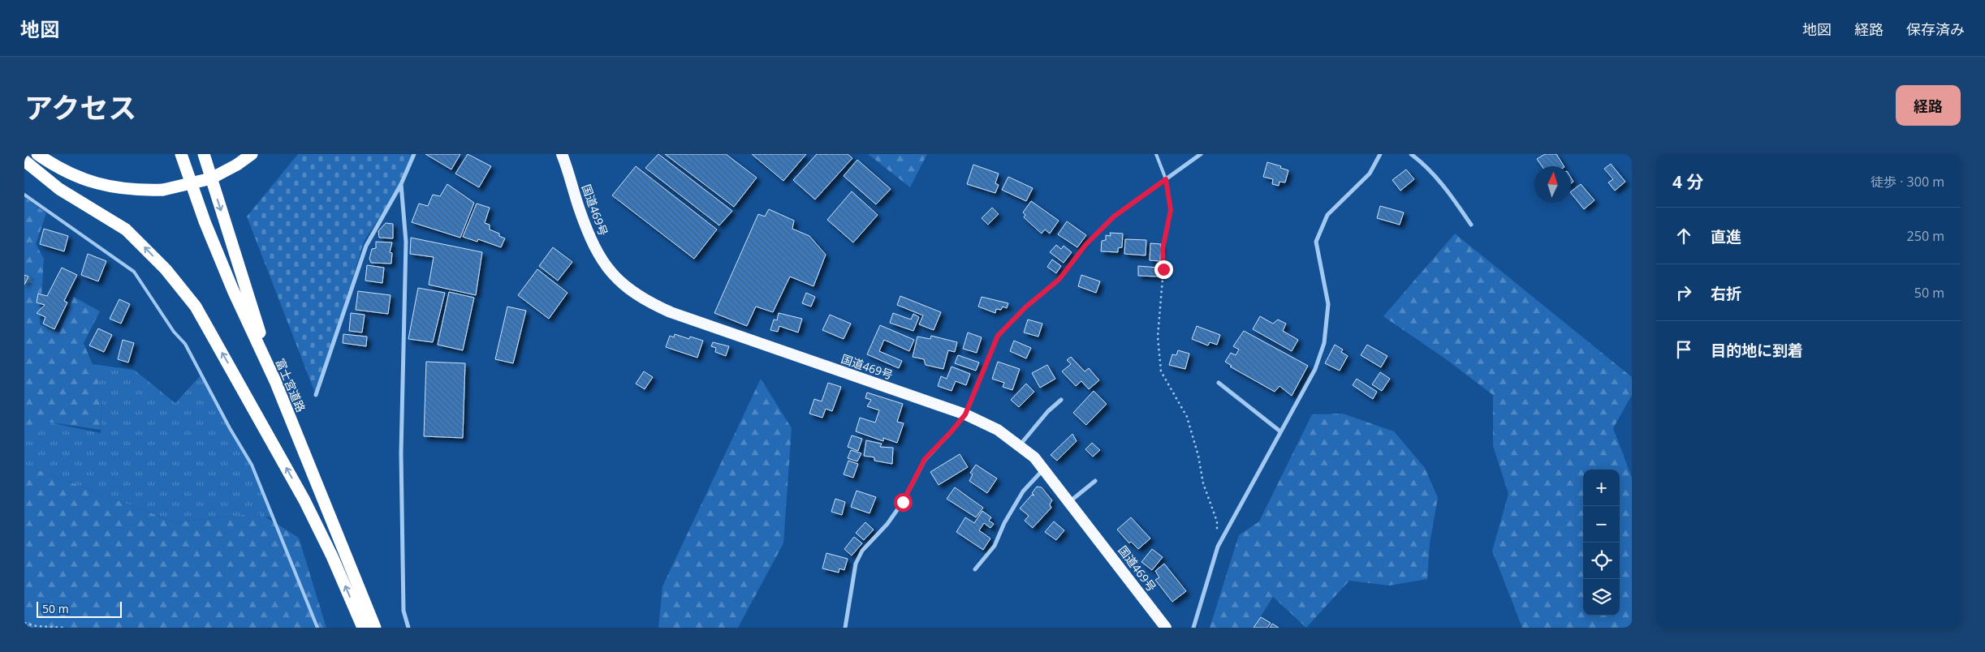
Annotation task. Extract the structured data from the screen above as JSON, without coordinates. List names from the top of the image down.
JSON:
{
  "streets": {
    "highway": ["国道469号", "富士宮道路"]
  },
  "scale_bar": "50 m",
  "north": "top",
  "page": {
    "header": "地図",
    "nav": ["地図", "経路", "保存済み"],
    "title": "アクセス",
    "buttons": "経路",
    "heading": ["4 分", "徒歩 · 300 m"],
    "list": [
      ["直進", "250 m"],
      ["右折", "50 m"],
      "目的地に到着"
    ],
    "map_buttons": ["+", "−"],
    "scale": "50 m"
  }
}
